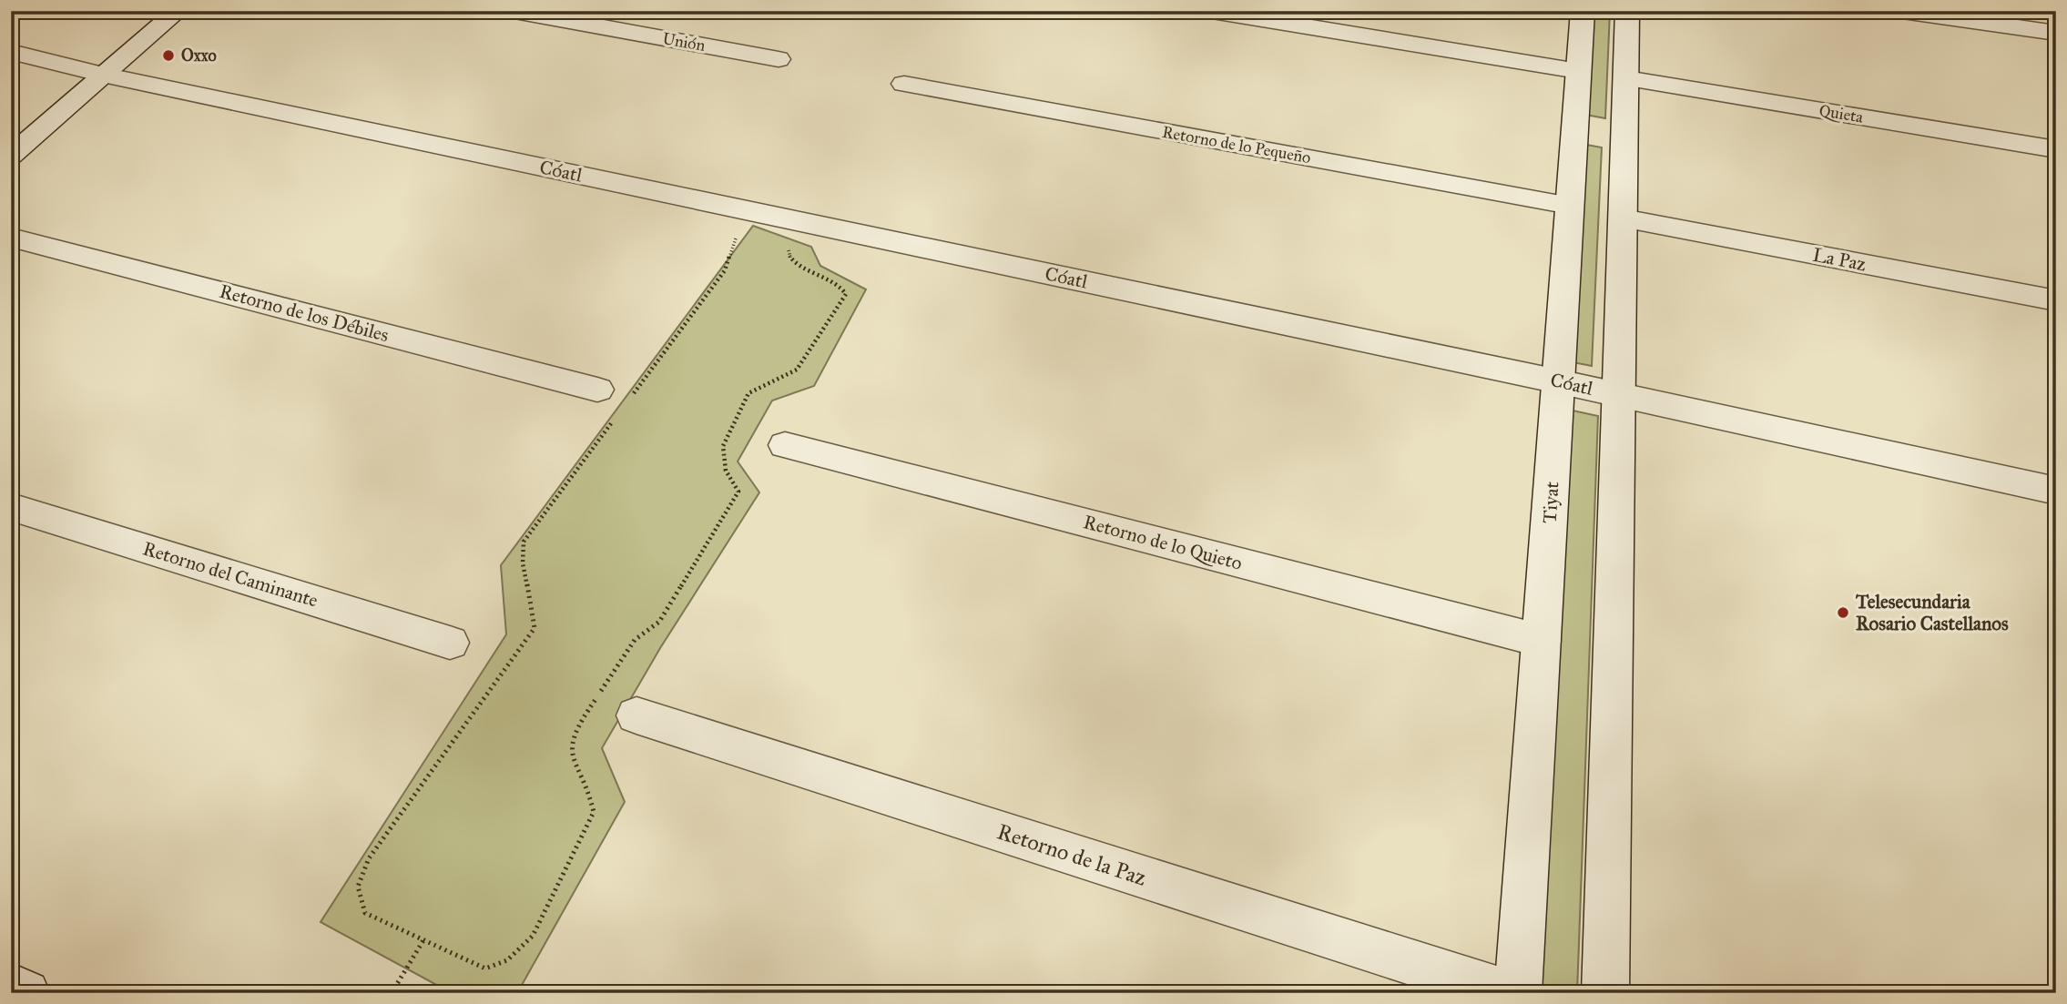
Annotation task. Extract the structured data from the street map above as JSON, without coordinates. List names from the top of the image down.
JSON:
{
  "streets": {
    "street": [
      "Unión",
      "Quieta",
      "Retorno de lo Pequeño",
      "Cóatl",
      "La Paz",
      "Retorno de los Débiles",
      "Tiyat",
      "Retorno de lo Quieto",
      "Retorno del Caminante",
      "Retorno de la Paz"
    ]
  },
  "crossings": [
    ["Retorno de lo Pequeño", "Tiyat"],
    ["Cóatl", "Tiyat"],
    ["Tiyat", "Retorno de lo Quieto"]
  ],
  "places": ["Oxxo", "Telesecundaria Rosario Castellanos"]
}
